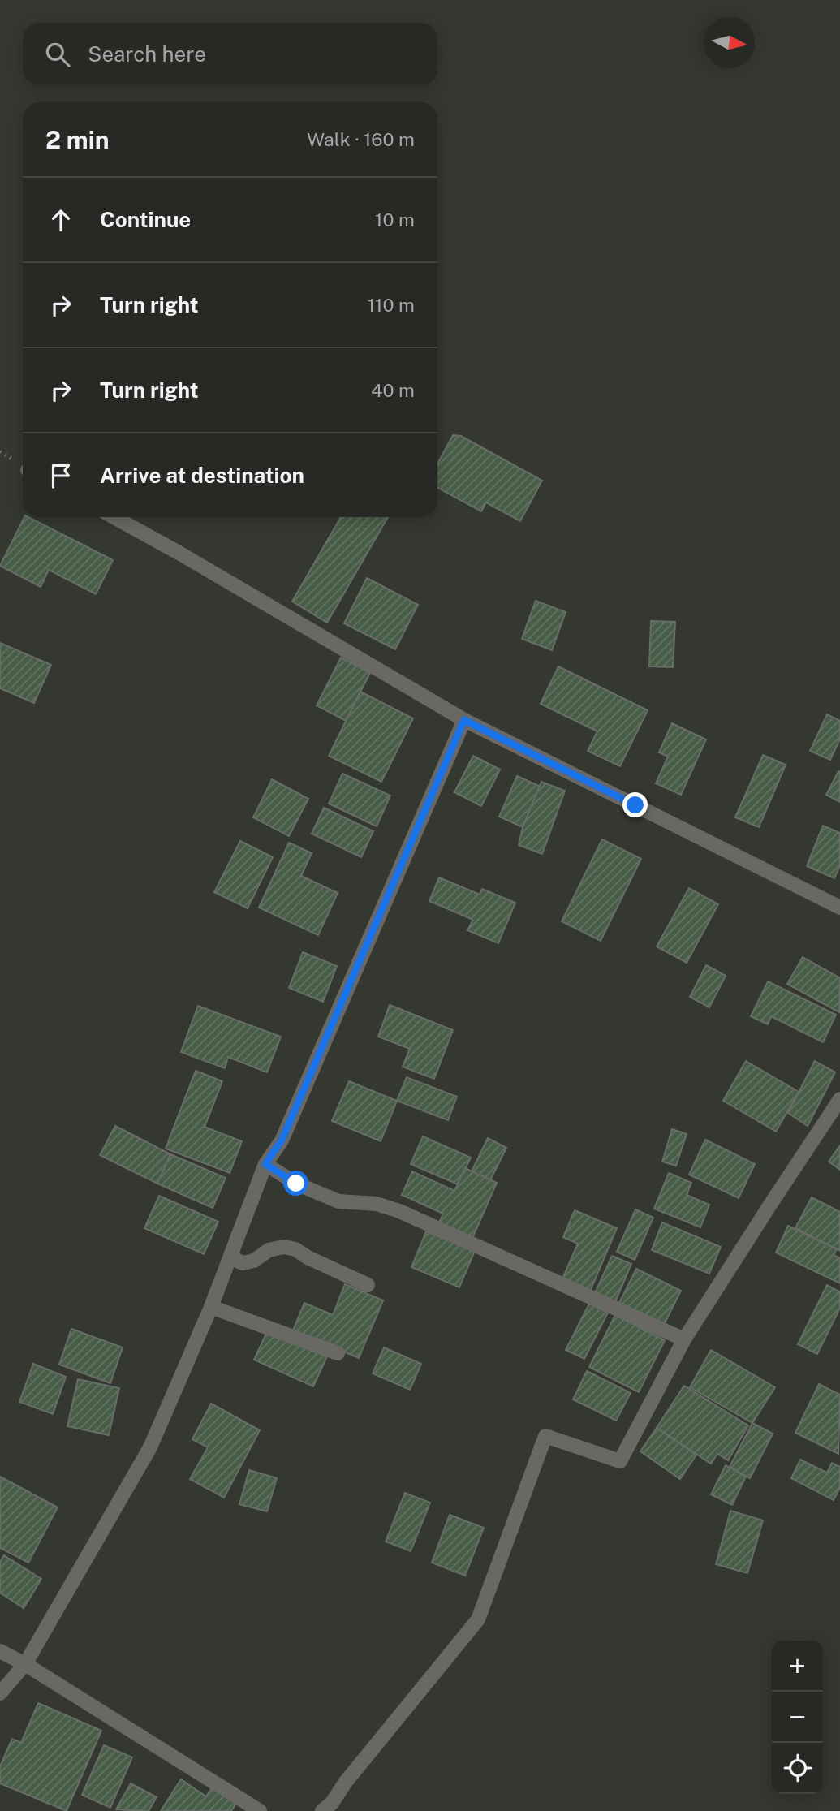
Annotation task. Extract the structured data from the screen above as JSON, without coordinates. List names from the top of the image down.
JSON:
{
  "north": "right",
  "page": {
    "search": "Search here",
    "heading": ["2 min", "Walk · 160 m"],
    "list": [
      ["Continue", "10 m"],
      ["Turn right", "110 m"],
      ["Turn right", "40 m"],
      "Arrive at destination"
    ],
    "map_buttons": ["+", "−"]
  }
}
